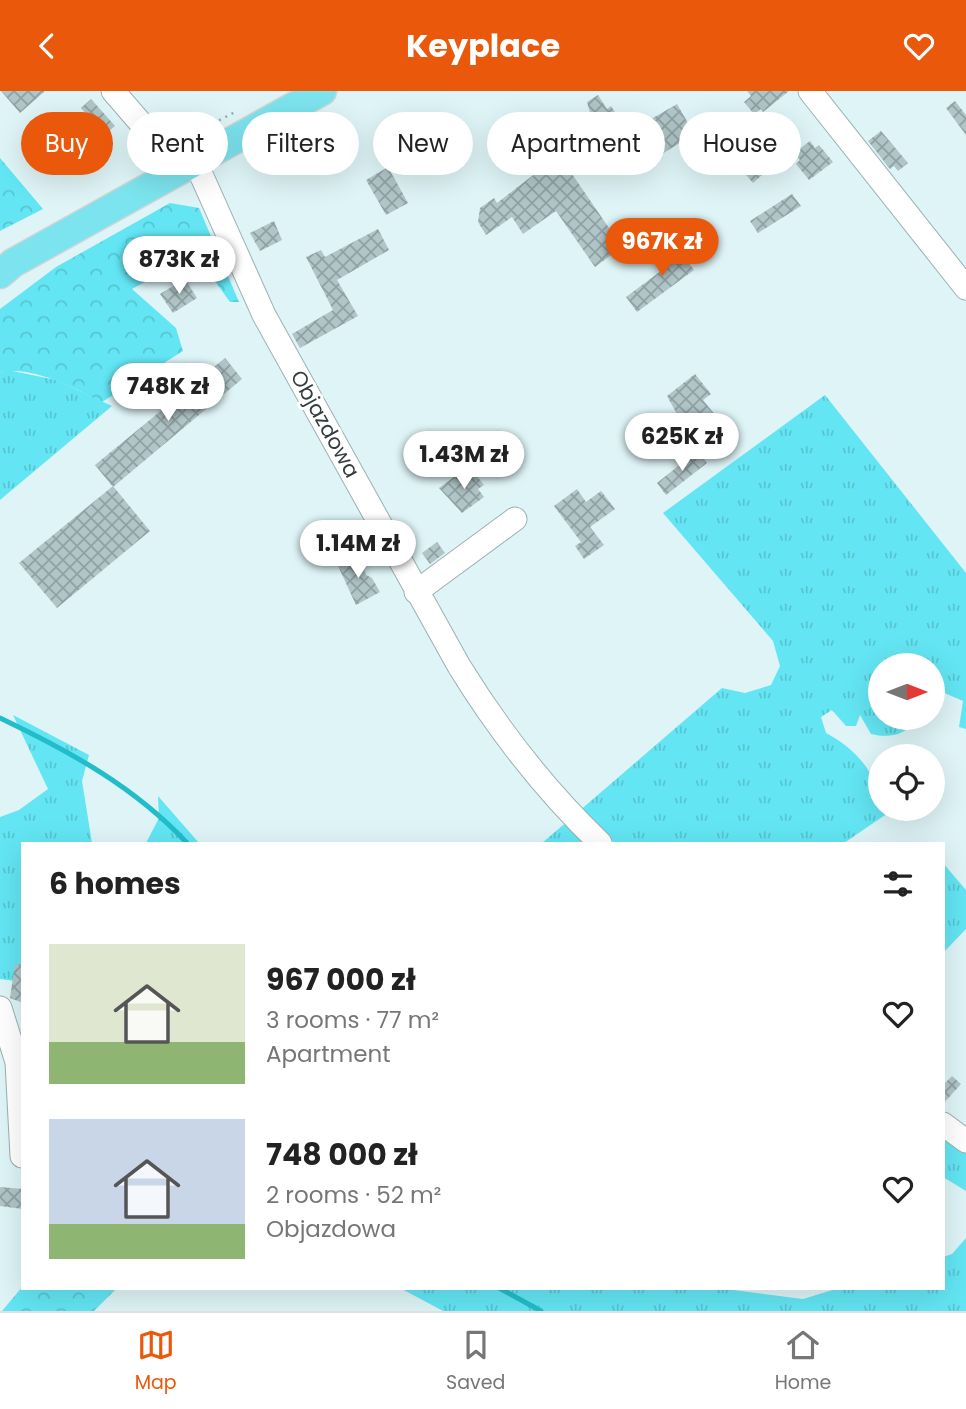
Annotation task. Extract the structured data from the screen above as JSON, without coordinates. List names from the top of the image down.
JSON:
{
  "streets": {
    "street": ["Objazdowa"]
  },
  "north": "right",
  "page": {
    "header": "Keyplace",
    "chip": [
      "Buy",
      "Rent",
      "Filters",
      "New",
      "Apartment",
      "House"
    ],
    "price": [
      "967K zł",
      "873K zł",
      "748K zł",
      "625K zł",
      "1.43M zł",
      "1.14M zł"
    ],
    "heading": "6 homes",
    "list": [
      {
        "name": "967 000 zł",
        "note": "3 rooms · 77 m² · Apartment"
      },
      {
        "name": "748 000 zł",
        "note": "2 rooms · 52 m² · Objazdowa"
      }
    ],
    "tabs": ["Map", "Saved", "Home"]
  }
}
